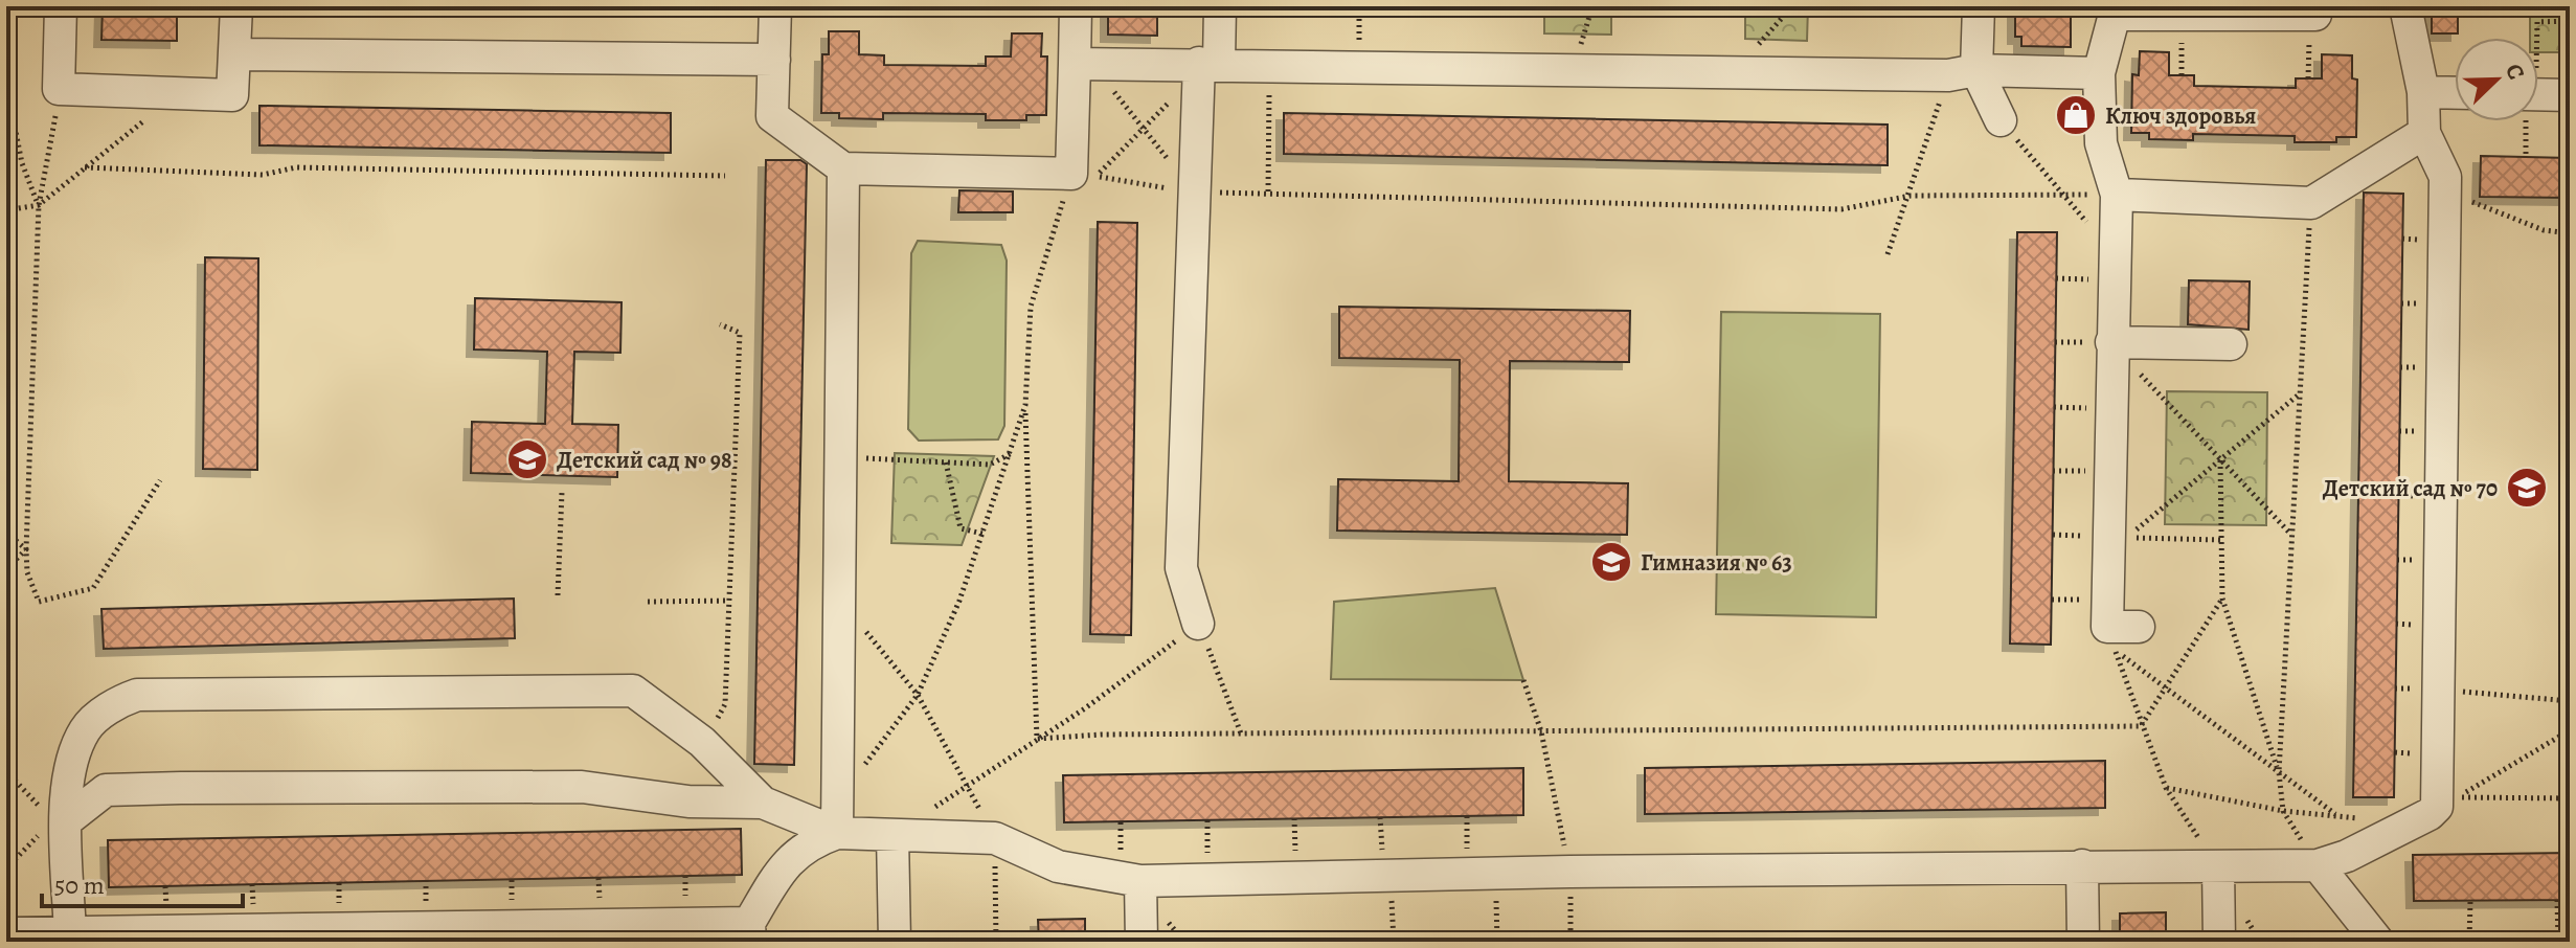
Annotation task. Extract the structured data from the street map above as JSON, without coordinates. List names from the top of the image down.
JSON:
{
  "places": {
    "shop": ["Ключ здоровья"],
    "school or university": ["Детский сад № 98", "Детский сад № 70", "Гимназия № 63"]
  },
  "scale_bar": "50 m",
  "north": "top right"
}
